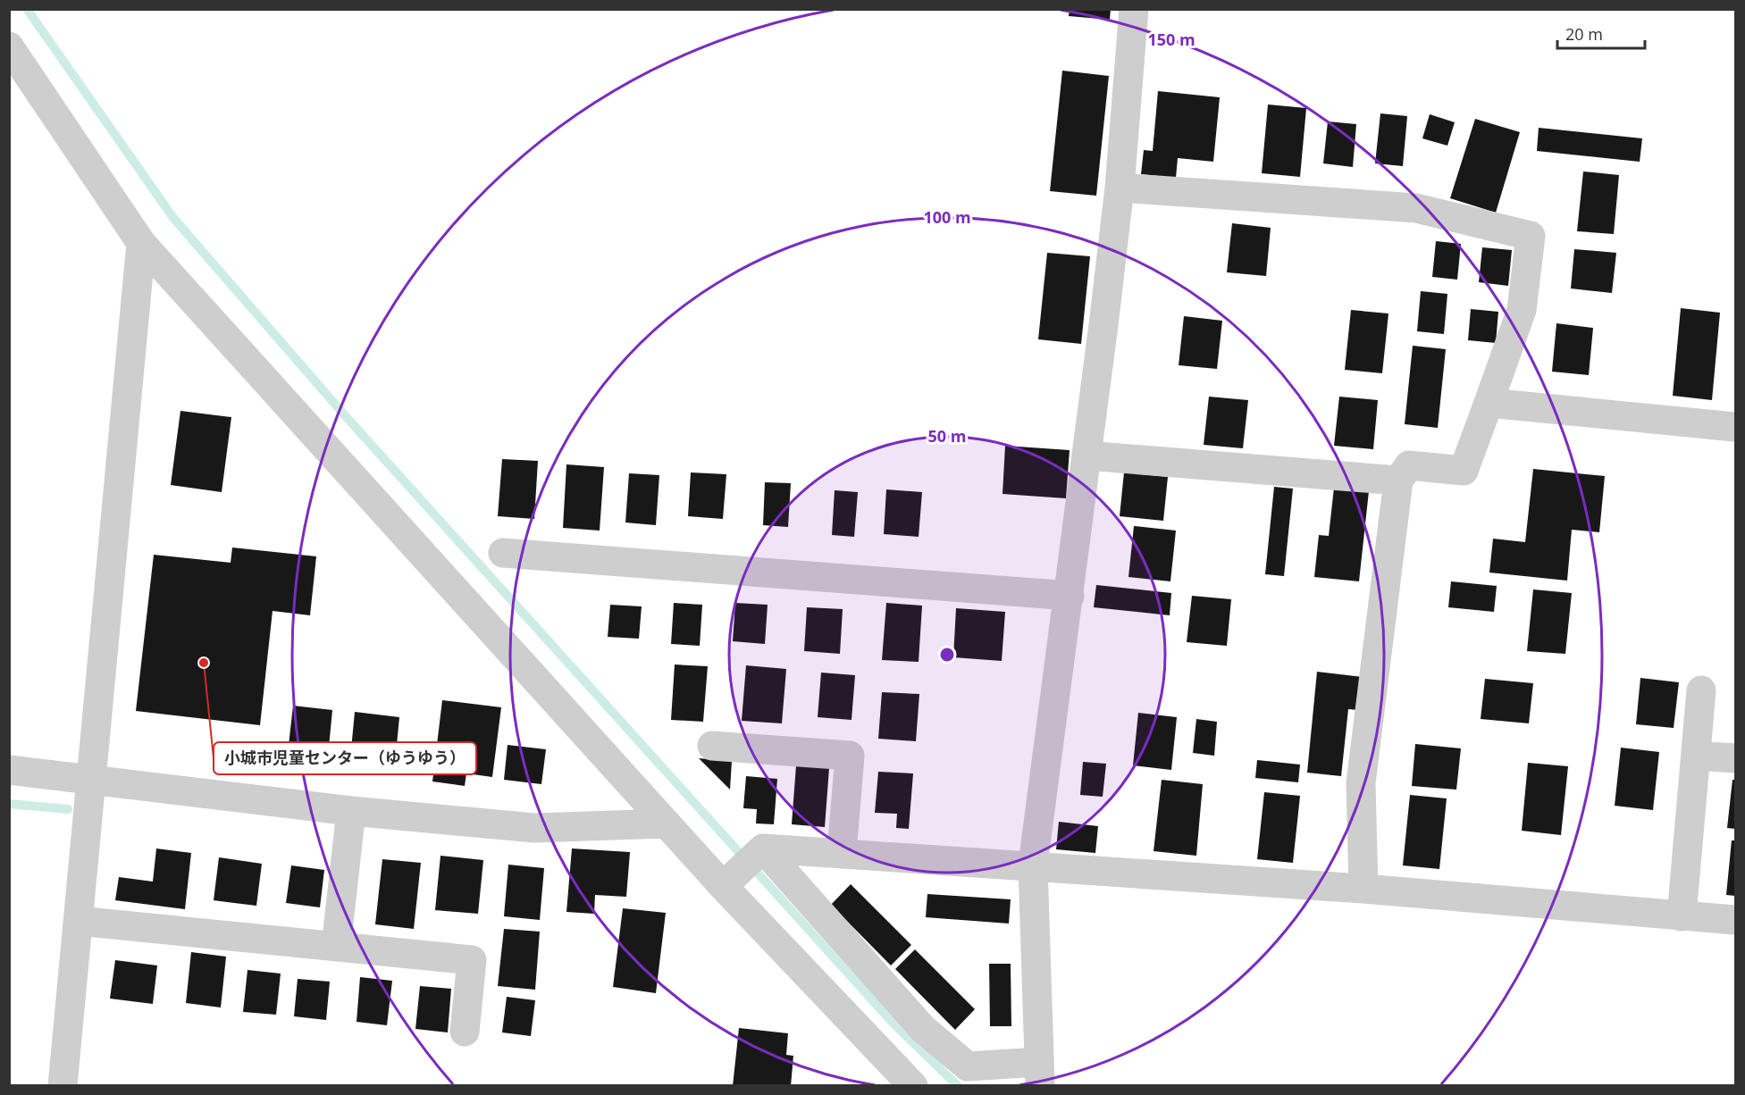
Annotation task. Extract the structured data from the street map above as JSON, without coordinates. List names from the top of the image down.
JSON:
{
  "places": ["小城市児童センター（ゆうゆう）"],
  "scale_bar": "20 m",
  "rings": ["150 m", "100 m", "50 m"]
}
